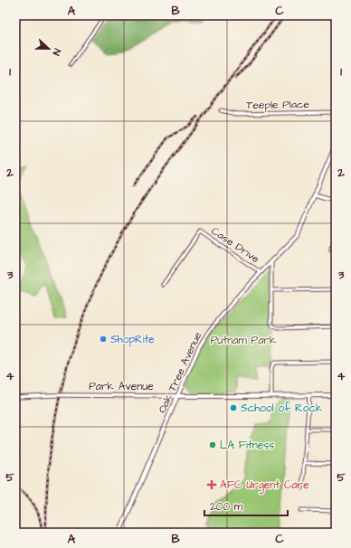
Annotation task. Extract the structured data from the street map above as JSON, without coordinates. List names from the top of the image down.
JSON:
{
  "streets": {
    "main road": ["Oak Tree Avenue", "Park Avenue"],
    "street": ["Teeple Place", "Case Drive"]
  },
  "crossings": [
    ["Case Drive", "Oak Tree Avenue"],
    ["Oak Tree Avenue", "Park Avenue"]
  ],
  "parks": ["Putnam Park"],
  "places": {
    "other": ["ShopRite", "School of Rock", "LA Fitness"],
    "health": ["AFC Urgent Care"]
  },
  "scale_bar": "200 m",
  "north": "right",
  "grid": {
    "columns": ["A", "B", "C"],
    "rows": [
      "1",
      "2",
      "3",
      "4",
      "5"
    ]
  }
}
